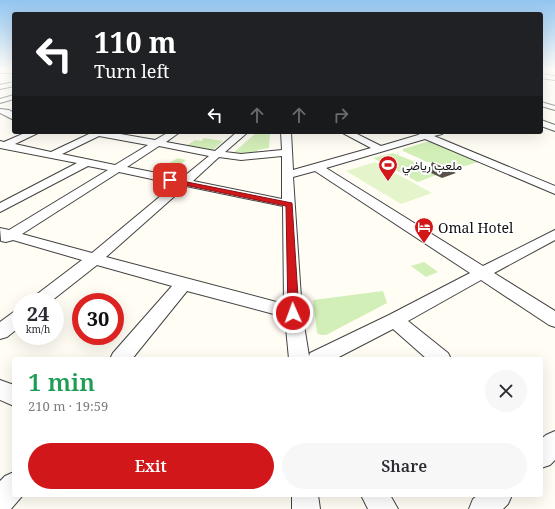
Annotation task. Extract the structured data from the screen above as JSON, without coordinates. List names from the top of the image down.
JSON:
{
  "places": {
    "sports": ["ملعب رياضي"],
    "hotel": ["Omal Hotel"]
  },
  "page": {
    "turn": ["110 m", "Turn left"],
    "speed": "24 km/h",
    "limit": "30",
    "heading": ["1 min", "210 m · 19:59"],
    "buttons": ["Exit", "Share"]
  }
}
